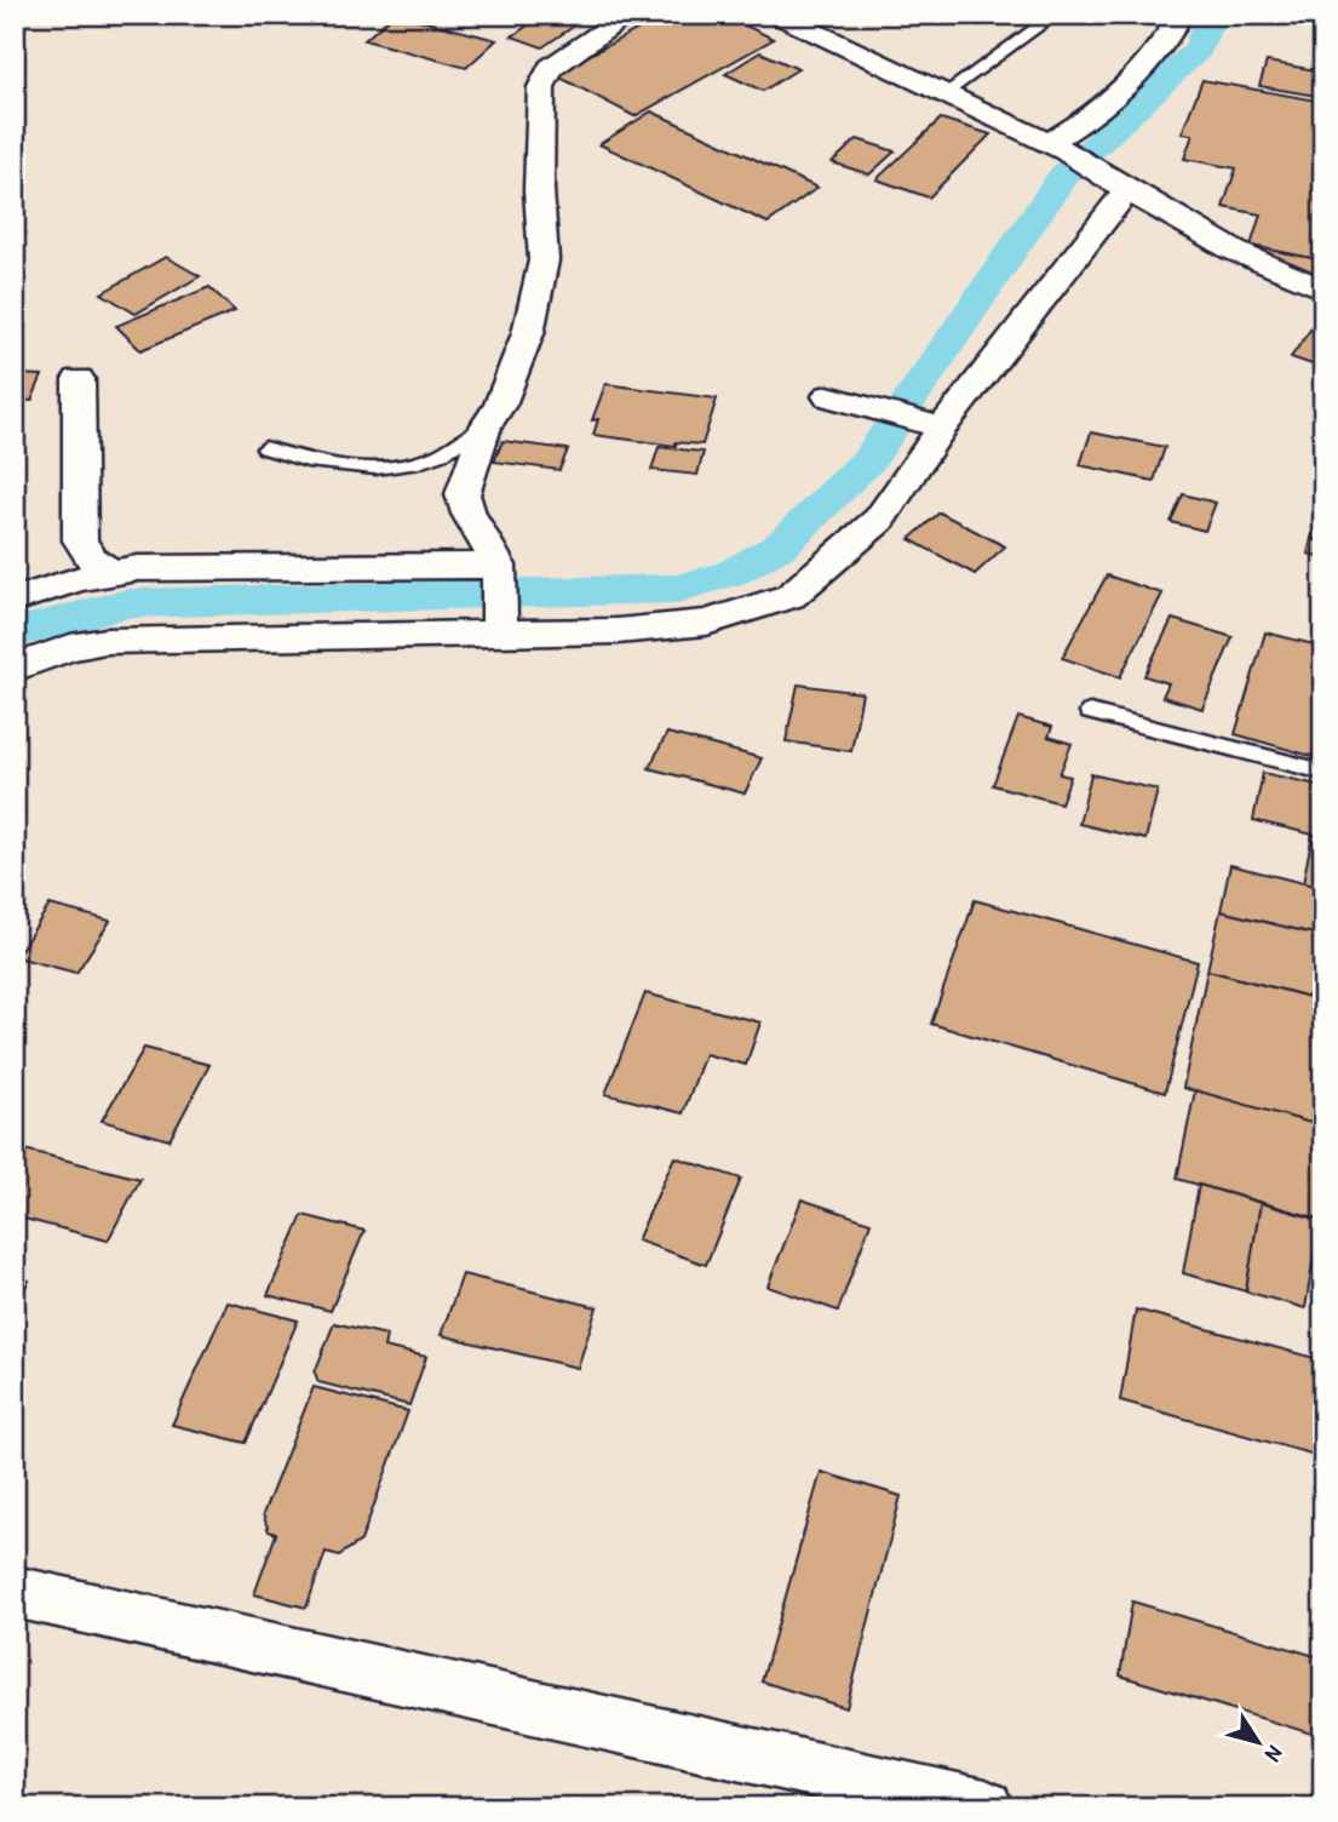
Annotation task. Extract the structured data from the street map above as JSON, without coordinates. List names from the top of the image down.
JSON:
{
  "north": "bottom right"
}
